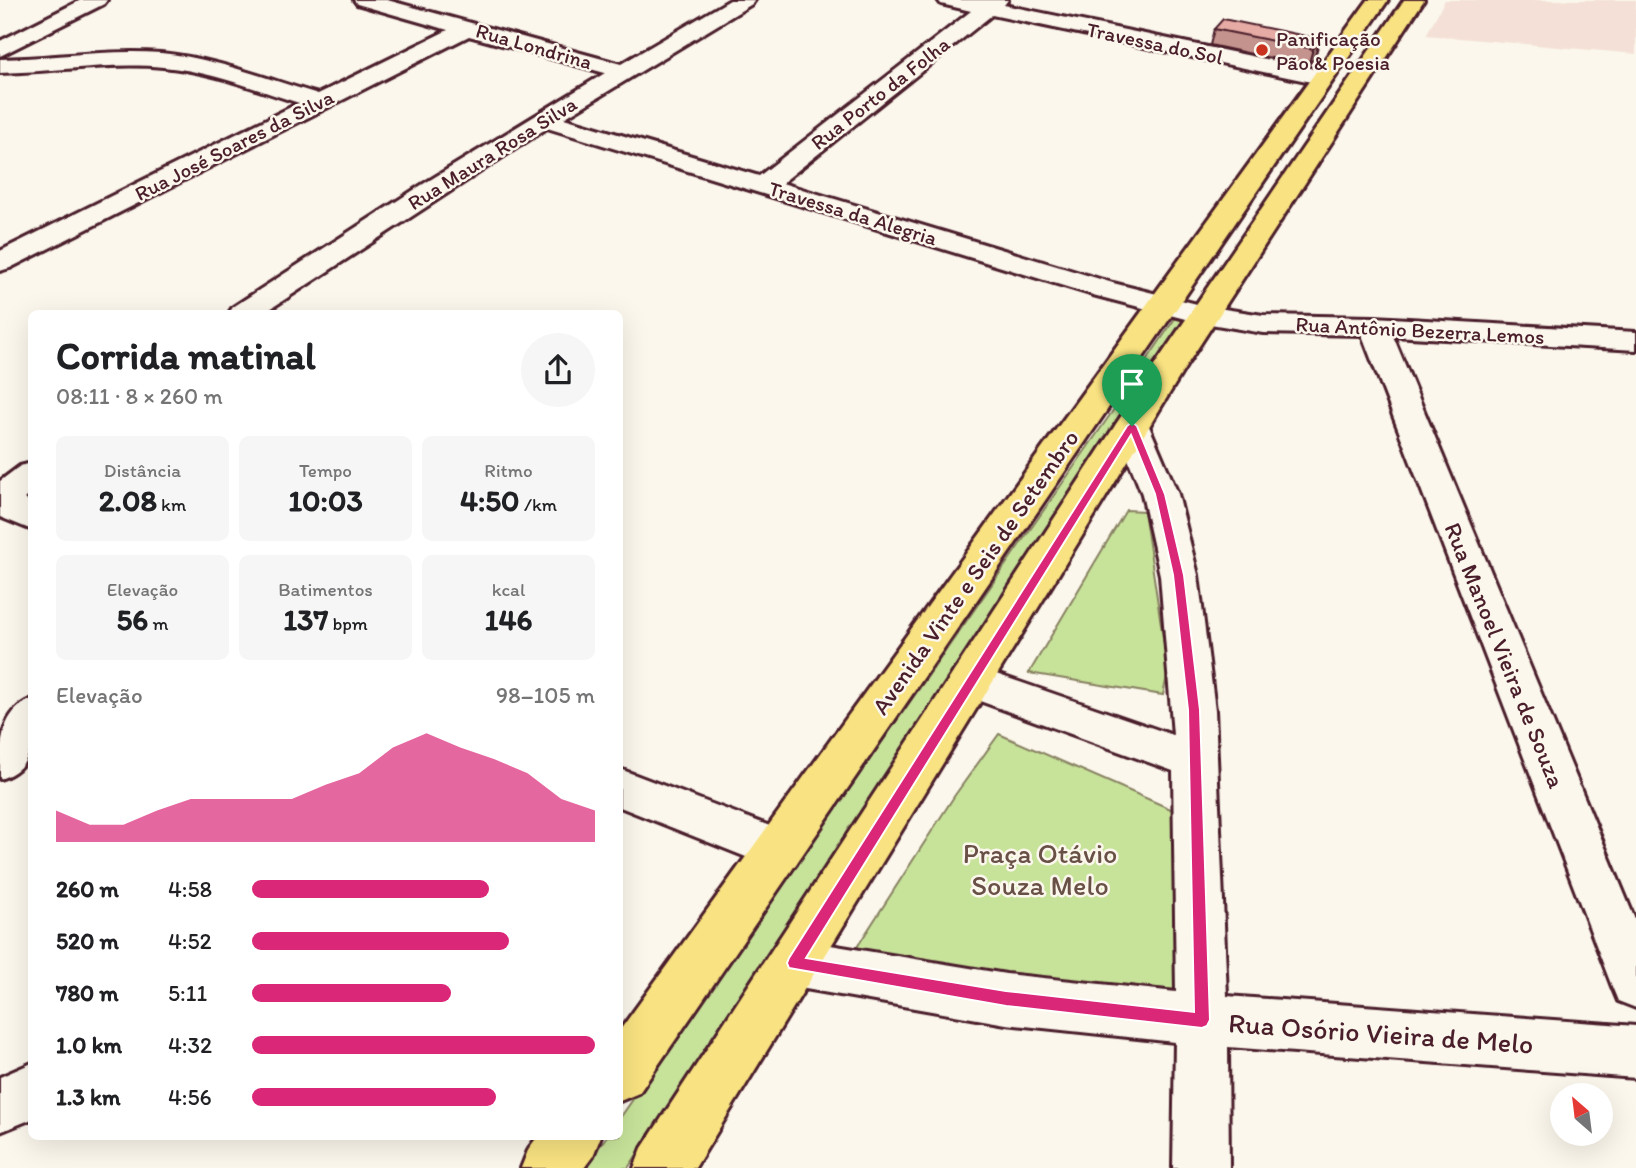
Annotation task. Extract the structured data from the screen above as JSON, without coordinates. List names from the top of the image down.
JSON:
{
  "streets": {
    "main road": ["Avenida Vinte e Seis de Setembro"],
    "street": [
      "Travessa do Sol",
      "Rua Londrina",
      "Rua Porto da Folha",
      "Rua José Soares da Silva",
      "Rua Maura Rosa Silva",
      "Travessa da Alegria",
      "Rua Antônio Bezerra Lemos",
      "Rua Manoel Vieira de Souza",
      "Rua Osório Vieira de Melo"
    ]
  },
  "crossings": [
    ["Travessa do Sol", "Rua Porto da Folha"],
    ["Travessa do Sol", "Avenida Vinte e Seis de Setembro"],
    ["Rua Londrina", "Rua José Soares da Silva"],
    ["Rua Londrina", "Rua Maura Rosa Silva"],
    ["Rua Porto da Folha", "Travessa da Alegria"],
    ["Rua Maura Rosa Silva", "Travessa da Alegria"],
    ["Travessa da Alegria", "Rua Antônio Bezerra Lemos"],
    ["Travessa da Alegria", "Avenida Vinte e Seis de Setembro"],
    ["Rua Antônio Bezerra Lemos", "Avenida Vinte e Seis de Setembro"],
    ["Rua Antônio Bezerra Lemos", "Rua Manoel Vieira de Souza"],
    ["Avenida Vinte e Seis de Setembro", "Rua Osório Vieira de Melo"]
  ],
  "parks": ["Praça Otávio Souza Melo"],
  "places": ["Panificação Pão & Poesia"],
  "north": "top left",
  "page": {
    "heading": ["Corrida matinal", "08:11 · 8 × 260 m"],
    "stats": [
      ["Distância", "2.08 km"],
      ["Tempo", "10:03"],
      ["Ritmo", "4:50 /km"],
      ["Elevação", "56 m"],
      ["Batimentos", "137 bpm"],
      ["kcal", "146"]
    ],
    "chart": ["Elevação", "98–105 m"],
    "list": [
      {
        "name": "260 m",
        "note": "4:58"
      },
      {
        "name": "520 m",
        "note": "4:52"
      },
      {
        "name": "780 m",
        "note": "5:11"
      },
      {
        "name": "1.0 km",
        "note": "4:32"
      },
      {
        "name": "1.3 km",
        "note": "4:56"
      }
    ]
  }
}
